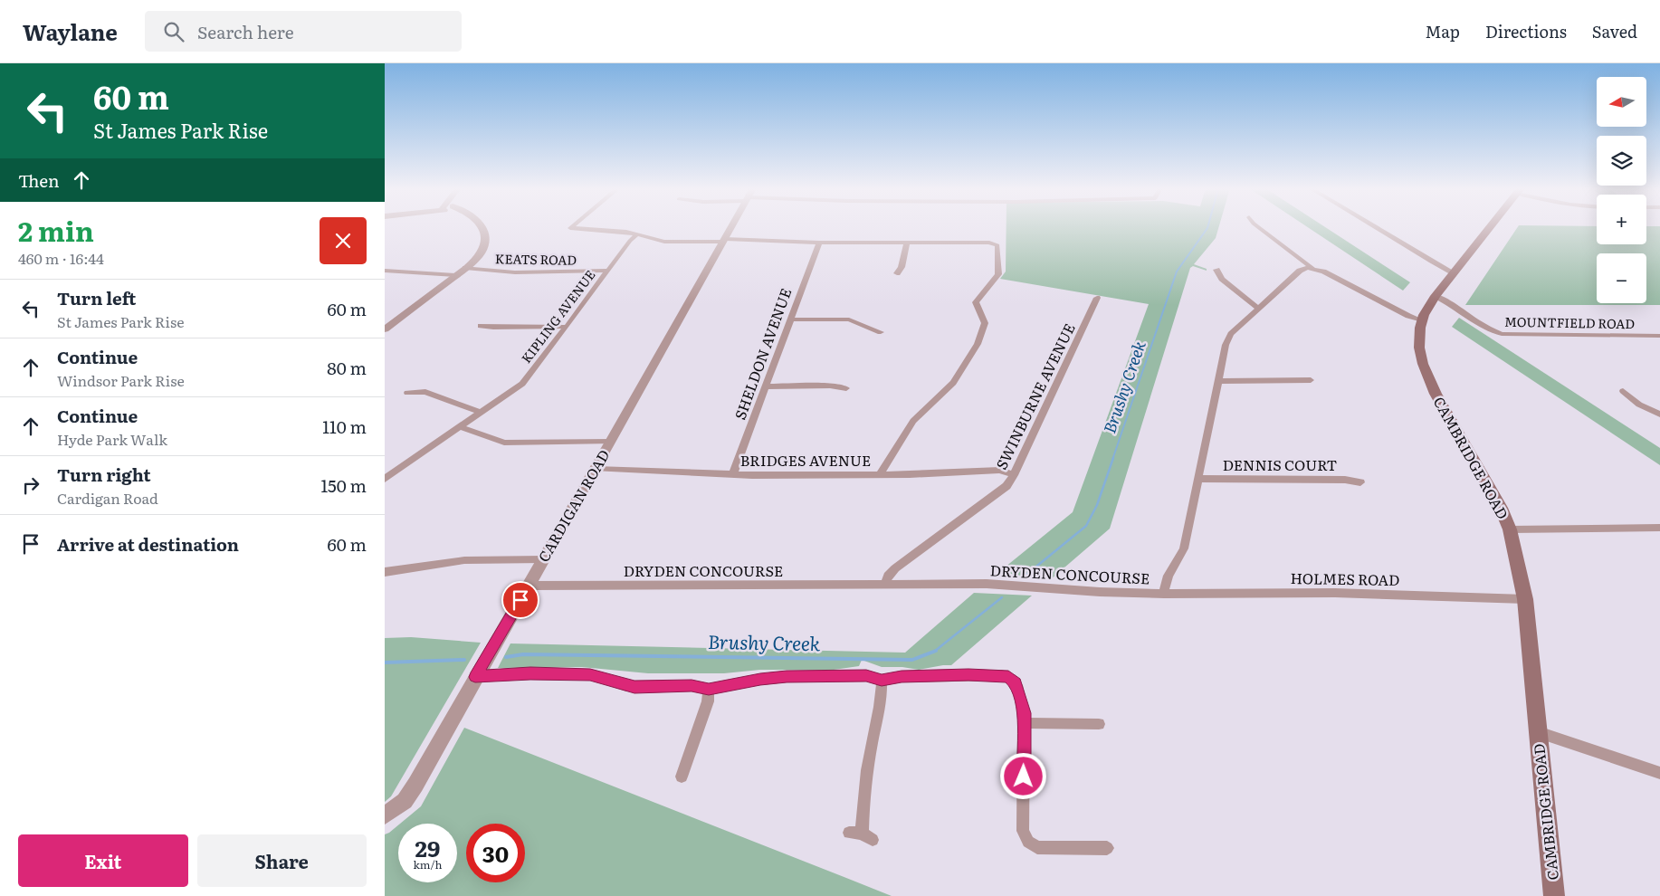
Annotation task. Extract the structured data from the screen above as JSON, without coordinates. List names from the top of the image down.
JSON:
{
  "streets": {
    "main road": ["CAMBRIDGE ROAD"],
    "street": [
      "KEATS ROAD",
      "KIPLING AVENUE",
      "MOUNTFIELD ROAD",
      "SHELDON AVENUE",
      "SWINBURNE AVENUE",
      "BRIDGES AVENUE",
      "DENNIS COURT",
      "CARDIGAN ROAD",
      "DRYDEN CONCOURSE",
      "HOLMES ROAD"
    ]
  },
  "crossings": [
    ["KEATS ROAD", "KIPLING AVENUE"],
    ["MOUNTFIELD ROAD", "CAMBRIDGE ROAD"],
    ["SHELDON AVENUE", "BRIDGES AVENUE"],
    ["SWINBURNE AVENUE", "BRIDGES AVENUE"],
    ["SWINBURNE AVENUE", "DRYDEN CONCOURSE"],
    ["CAMBRIDGE ROAD", "HOLMES ROAD"],
    ["BRIDGES AVENUE", "CARDIGAN ROAD"],
    ["DENNIS COURT", "DRYDEN CONCOURSE"],
    ["CARDIGAN ROAD", "DRYDEN CONCOURSE"],
    ["DRYDEN CONCOURSE", "HOLMES ROAD"]
  ],
  "water": ["Brushy Creek"],
  "north": "left",
  "page": {
    "header": "Waylane",
    "search": "Search here",
    "nav": ["Map", "Directions", "Saved"],
    "turn": ["60 m", "St James Park Rise"],
    "map_buttons": ["+", "−"],
    "then": "Then",
    "heading": ["2 min", "460 m · 16:44"],
    "list": [
      {
        "name": "Turn left",
        "note": "St James Park Rise",
        "value": "60 m"
      },
      {
        "name": "Continue",
        "note": "Windsor Park Rise",
        "value": "80 m"
      },
      {
        "name": "Continue",
        "note": "Hyde Park Walk",
        "value": "110 m"
      },
      {
        "name": "Turn right",
        "note": "Cardigan Road",
        "value": "150 m"
      },
      {
        "name": "Arrive at destination",
        "value": "60 m"
      }
    ],
    "speed": "29 km/h",
    "limit": "30",
    "buttons": ["Exit", "Share"]
  }
}
